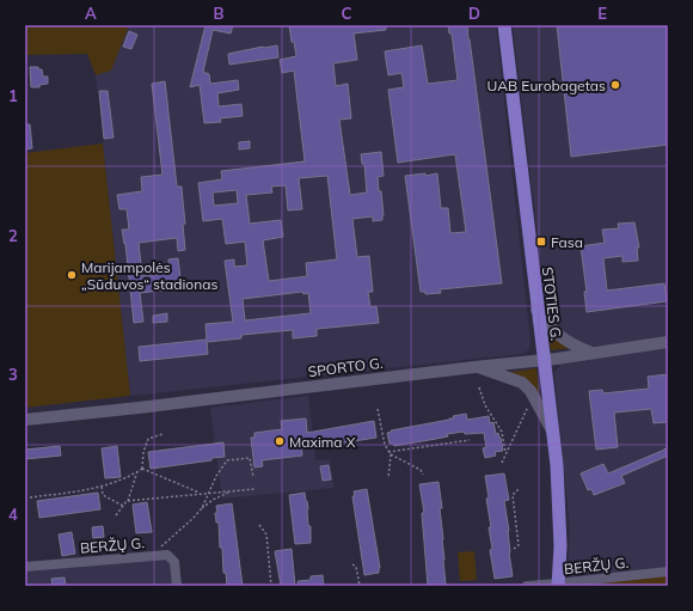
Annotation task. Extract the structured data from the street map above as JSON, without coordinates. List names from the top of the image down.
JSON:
{
  "streets": {
    "main road": ["STOTIES G."],
    "street": ["SPORTO G.", "BERŽŲ G."]
  },
  "crossings": [
    ["STOTIES G.", "SPORTO G."],
    ["STOTIES G.", "BERŽŲ G."]
  ],
  "places": {
    "other": ["UAB Eurobagetas", "Marijampolės „Sūduvos“ stadionas", "Maxima X"],
    "transit": ["Fasa"]
  },
  "grid": {
    "columns": [
      "A",
      "B",
      "C",
      "D",
      "E"
    ],
    "rows": [
      "1",
      "2",
      "3",
      "4"
    ]
  }
}
